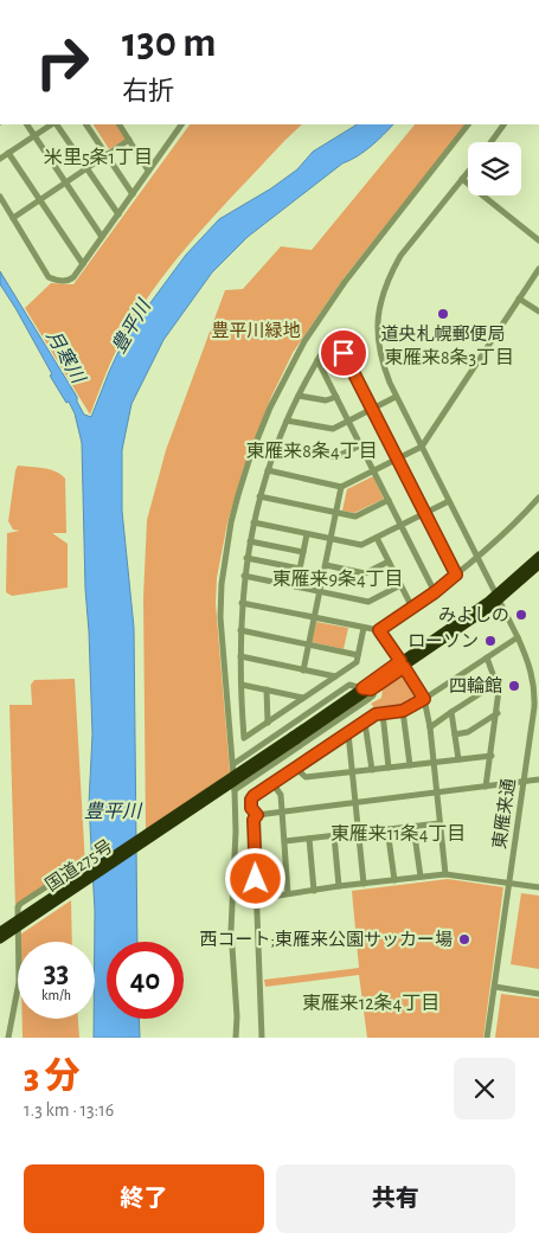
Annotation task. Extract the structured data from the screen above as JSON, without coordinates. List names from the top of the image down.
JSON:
{
  "streets": {
    "highway": ["国道275号"],
    "street": ["東雁来通"]
  },
  "districts": [
    "米里5条1丁目",
    "東雁来8条3丁目",
    "東雁来8条4丁目",
    "東雁来9条4丁目",
    "東雁来11条4丁目",
    "東雁来12条4丁目"
  ],
  "water": ["豊平川", "月寒川"],
  "parks": ["豊平川緑地"],
  "places": [
    "道央札幌郵便局",
    "みよしの",
    "ローソン",
    "四輪館",
    "西コート;東雁来公園サッカー場"
  ],
  "page": {
    "turn": ["130 m", "右折"],
    "speed": "33 km/h",
    "limit": "40",
    "heading": ["3 分", "1.3 km · 13:16"],
    "buttons": ["終了", "共有"]
  }
}
